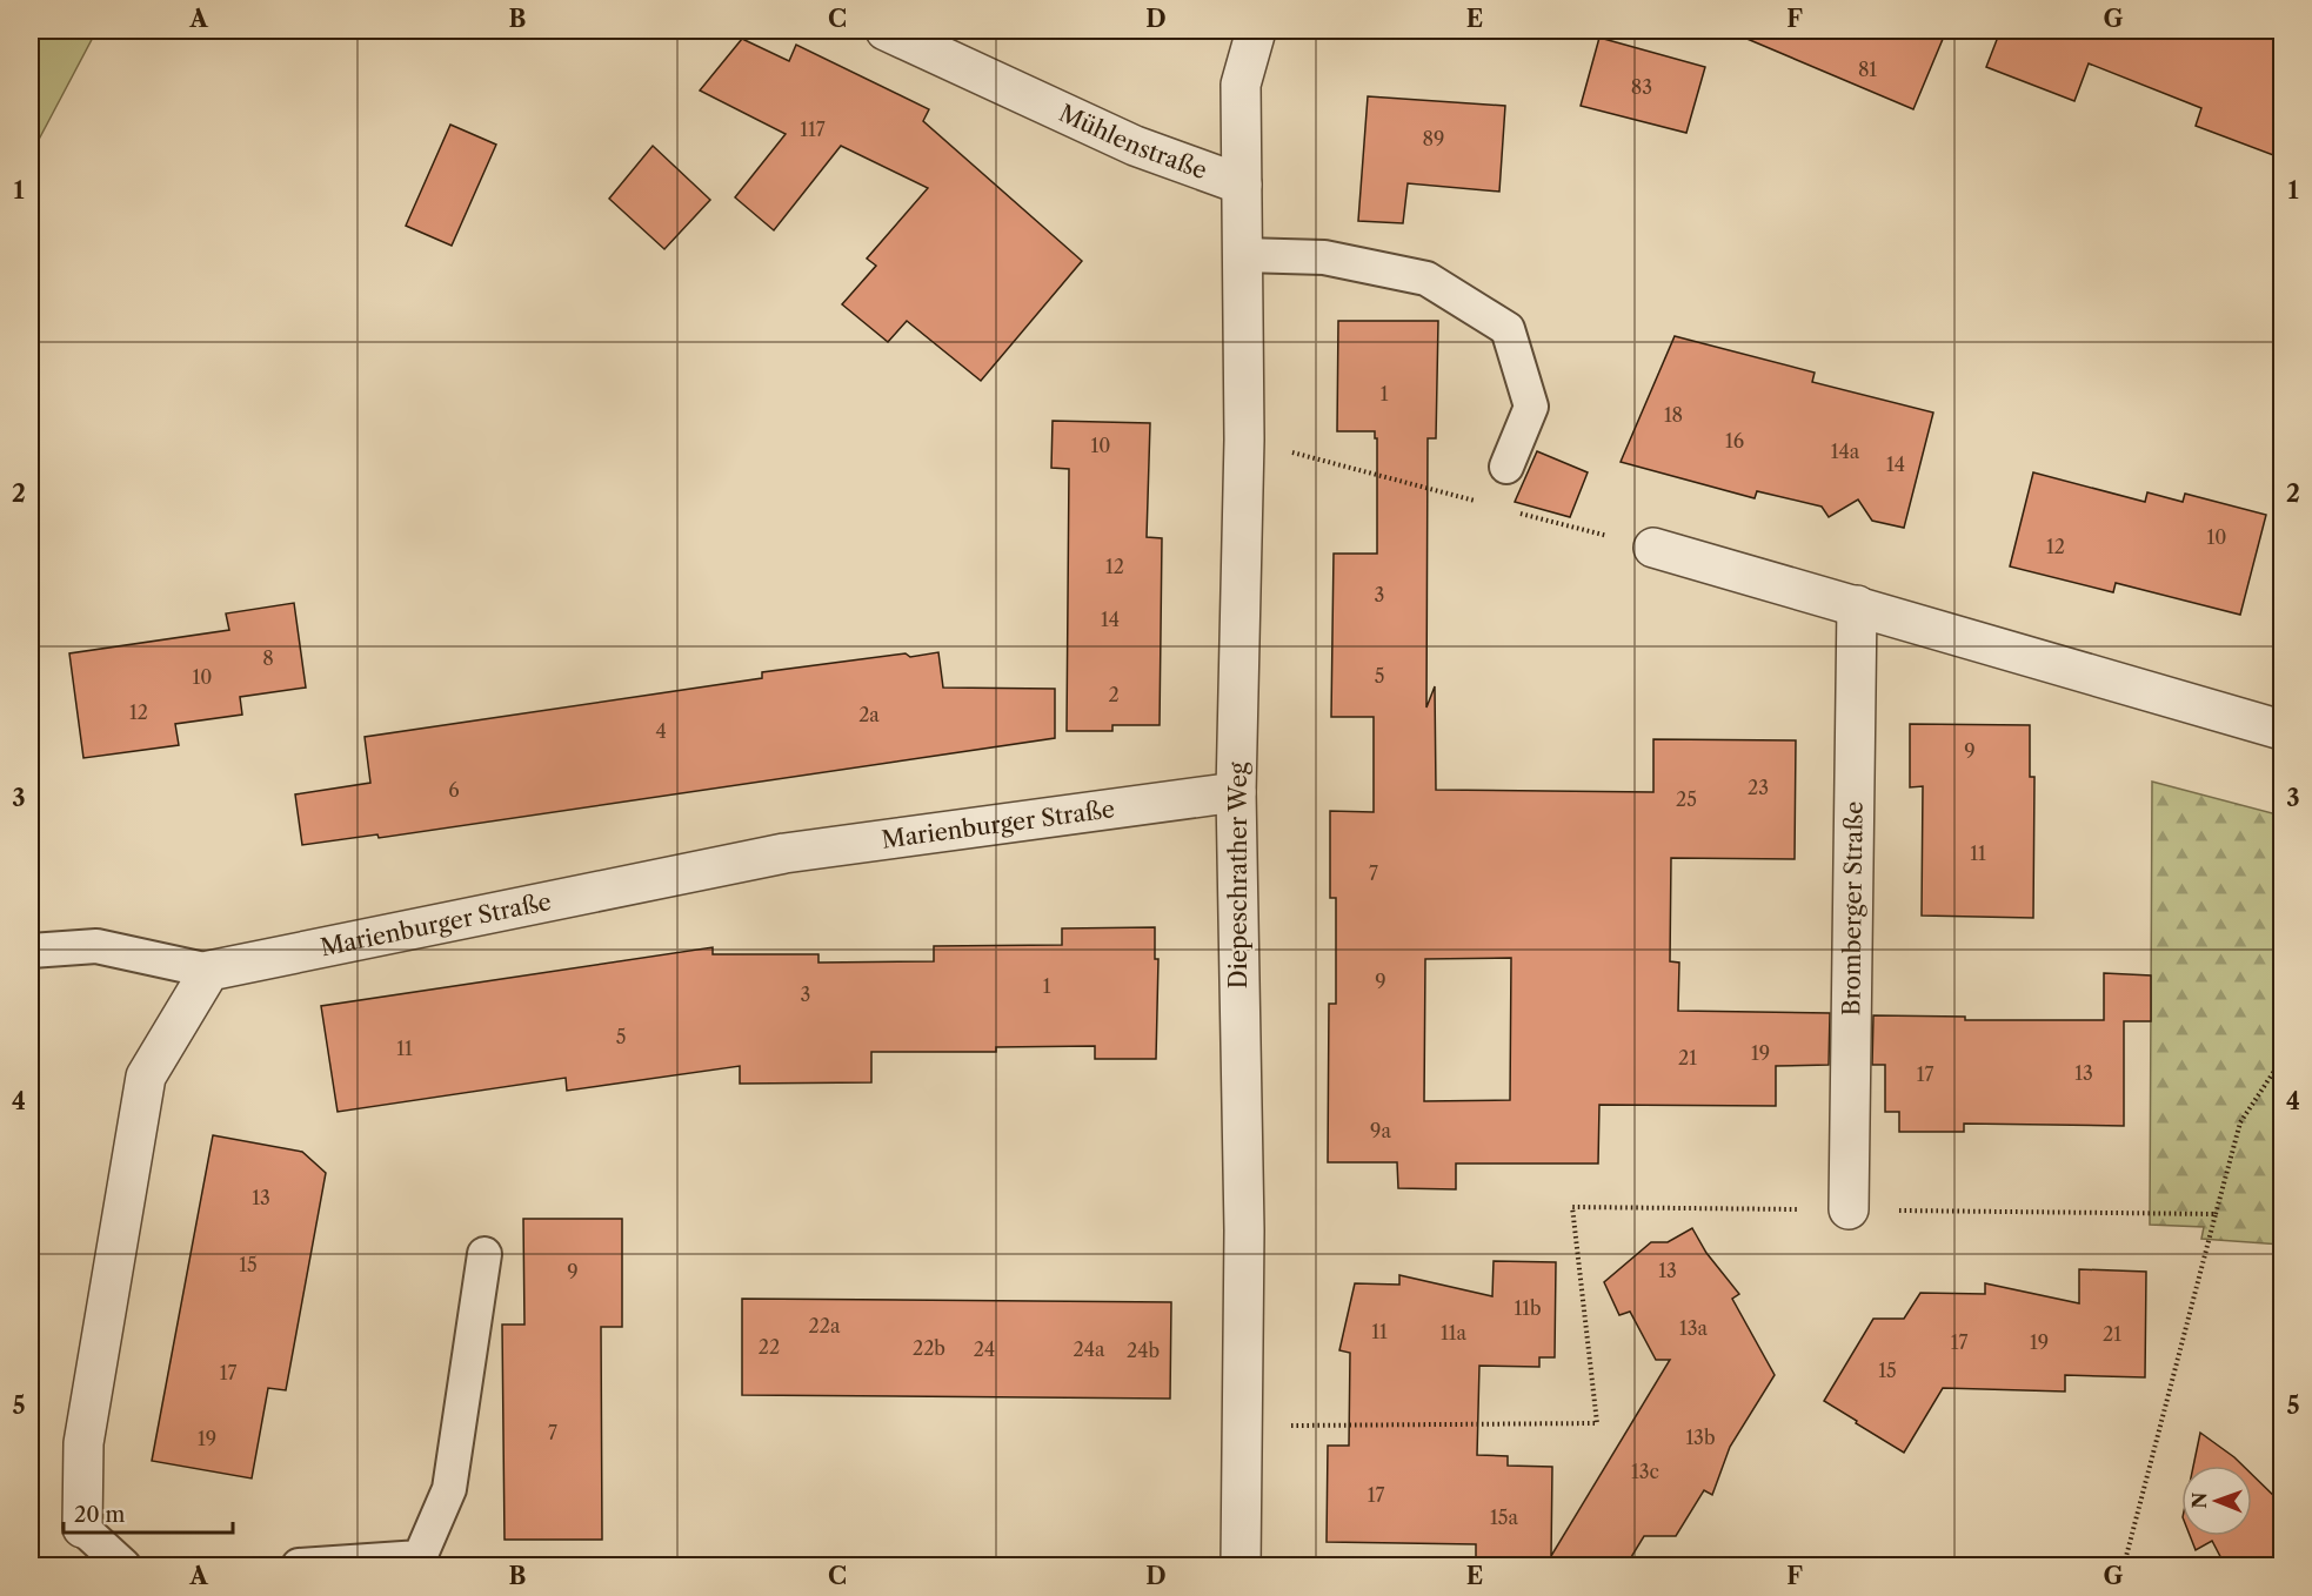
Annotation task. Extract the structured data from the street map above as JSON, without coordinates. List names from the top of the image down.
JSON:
{
  "streets": {
    "street": [
      "Mühlenstraße",
      "Marienburger Straße",
      "Diepeschrather Weg",
      "Bromberger Straße"
    ]
  },
  "crossings": [
    ["Mühlenstraße", "Diepeschrather Weg"],
    ["Marienburger Straße", "Diepeschrather Weg"]
  ],
  "house_numbers": [
    "81",
    "83",
    "117",
    "89",
    "1",
    "18",
    "16",
    "10",
    "14a",
    "14",
    "10",
    "12",
    "12",
    "3",
    "14",
    "8",
    "5",
    "10",
    "2",
    "12",
    "2a",
    "4",
    "9",
    "23",
    "6",
    "25",
    "11",
    "7",
    "9",
    "1",
    "3",
    "5",
    "11",
    "19",
    "21",
    "13",
    "17",
    "9a",
    "13",
    "15",
    "13",
    "9",
    "11b",
    "22a",
    "13a",
    "11",
    "11a",
    "21",
    "17",
    "19",
    "22",
    "22b",
    "24",
    "24a",
    "24b",
    "15",
    "17",
    "7",
    "13b",
    "19",
    "13c",
    "17",
    "15a"
  ],
  "scale_bar": "20 m",
  "north": "left",
  "grid": {
    "columns": [
      "A",
      "B",
      "C",
      "D",
      "E",
      "F",
      "G"
    ],
    "rows": [
      "1",
      "2",
      "3",
      "4",
      "5"
    ]
  }
}
